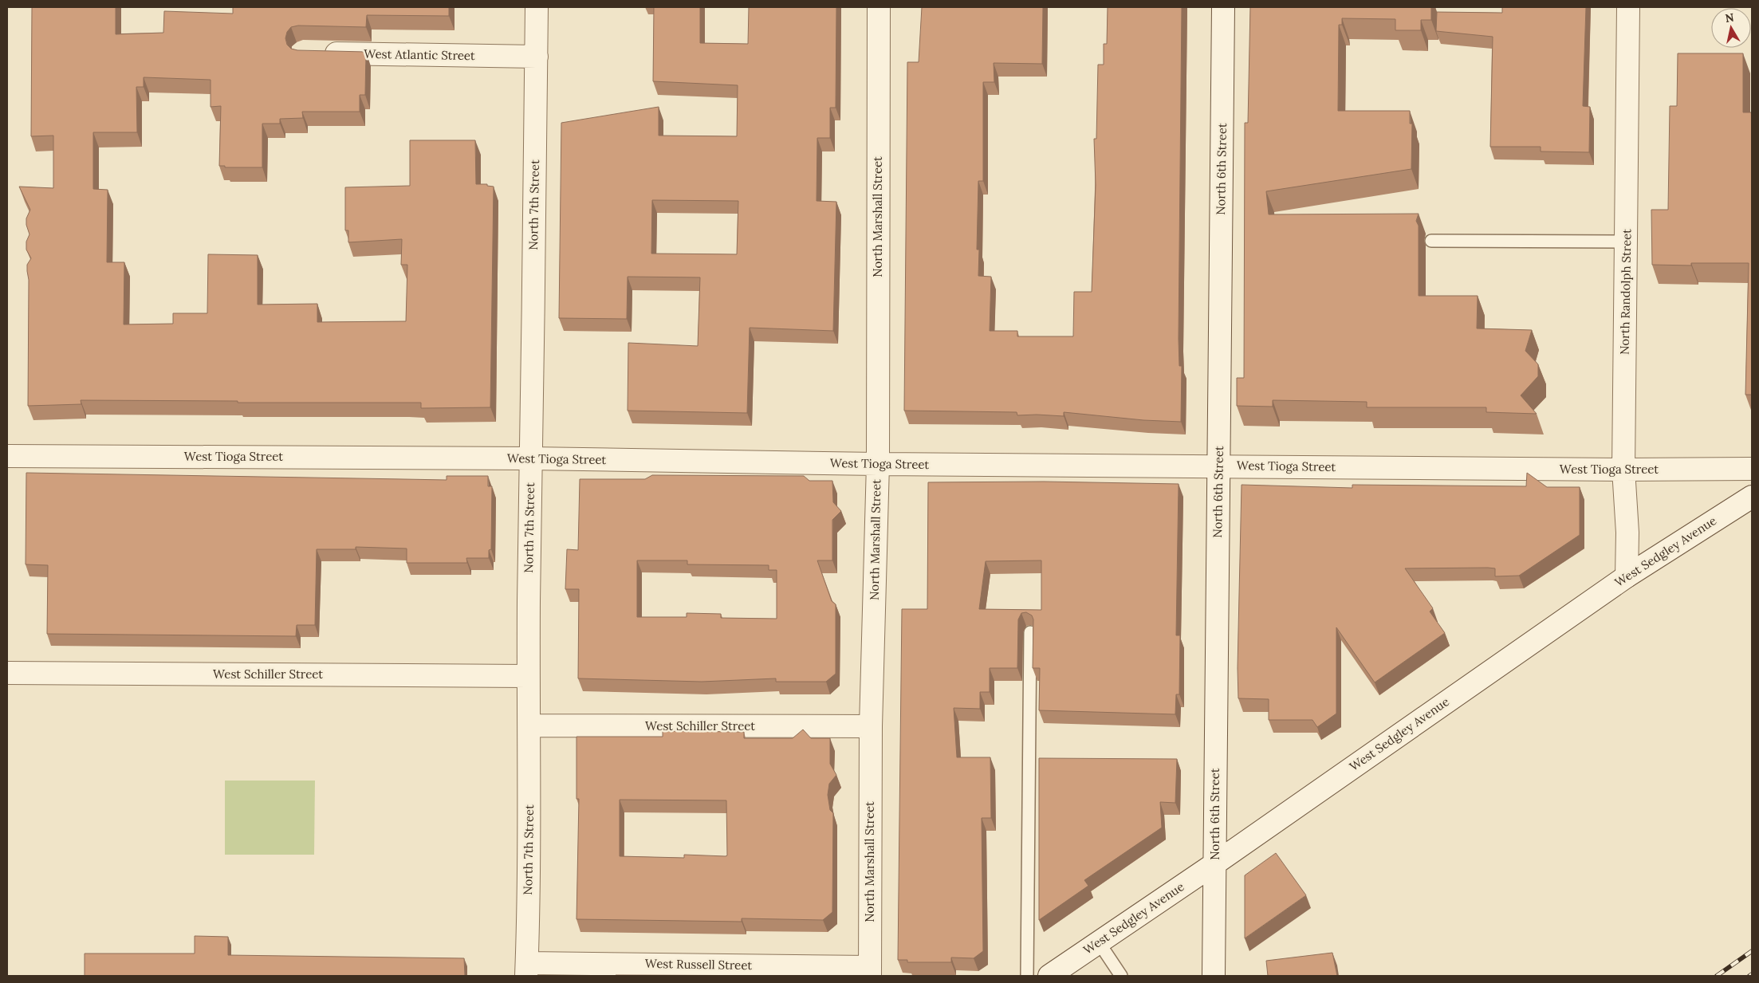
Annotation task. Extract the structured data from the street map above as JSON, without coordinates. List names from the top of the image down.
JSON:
{
  "streets": {
    "street": [
      "West Atlantic Street",
      "North 6th Street",
      "North 7th Street",
      "North Marshall Street",
      "North Randolph Street",
      "West Tioga Street",
      "West Sedgley Avenue",
      "West Schiller Street",
      "West Russell Street"
    ]
  },
  "crossings": [
    ["West Atlantic Street", "North 7th Street"],
    ["North 6th Street", "West Tioga Street"],
    ["North 6th Street", "West Sedgley Avenue"],
    ["North 7th Street", "West Tioga Street"],
    ["North 7th Street", "West Schiller Street"],
    ["North 7th Street", "West Russell Street"],
    ["North Marshall Street", "West Tioga Street"],
    ["North Marshall Street", "West Schiller Street"],
    ["North Marshall Street", "West Russell Street"],
    ["North Randolph Street", "West Tioga Street"],
    ["North Randolph Street", "West Sedgley Avenue"]
  ],
  "north": "top"
}
